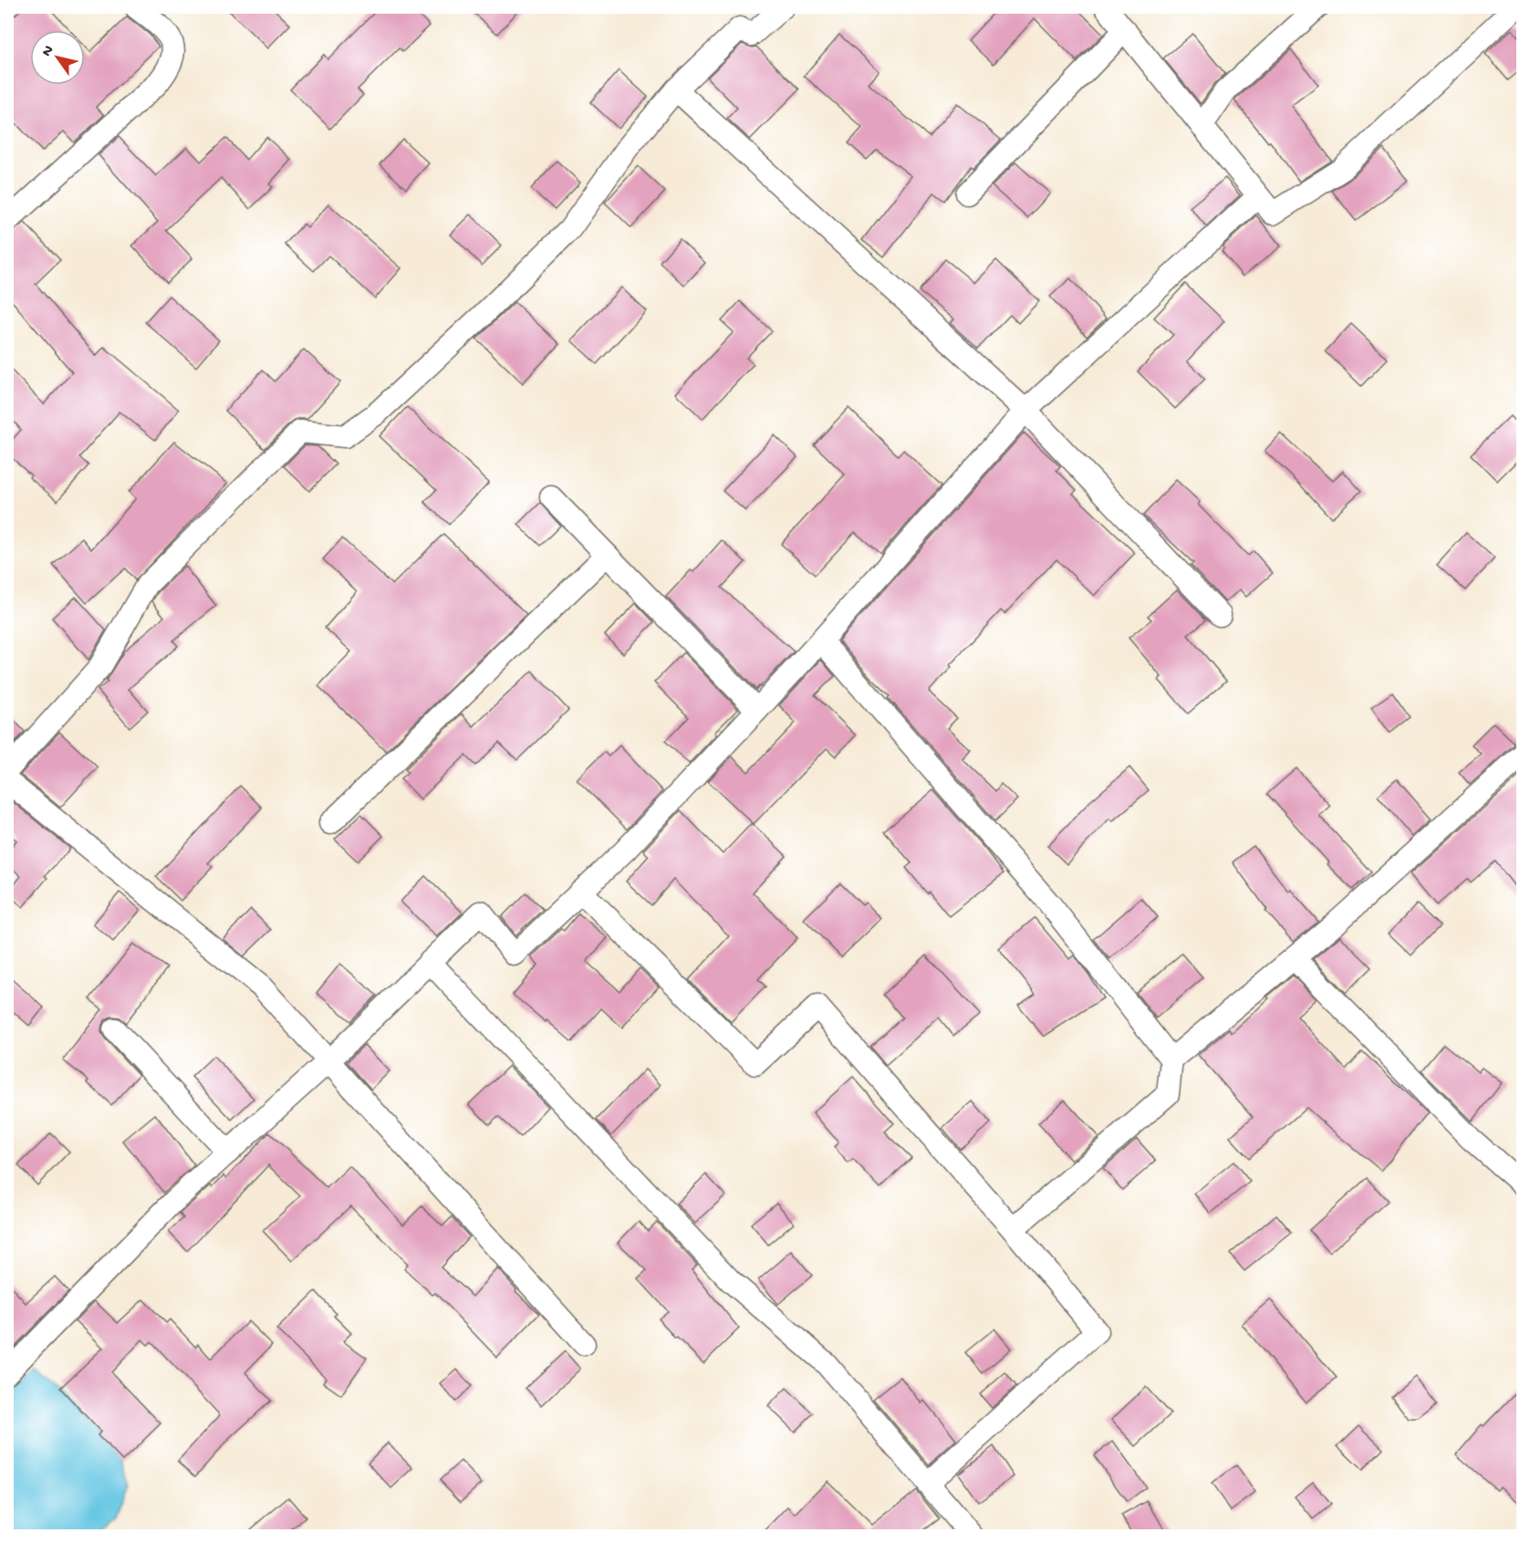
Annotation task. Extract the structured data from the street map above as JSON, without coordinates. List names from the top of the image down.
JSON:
{
  "north": "top left"
}
